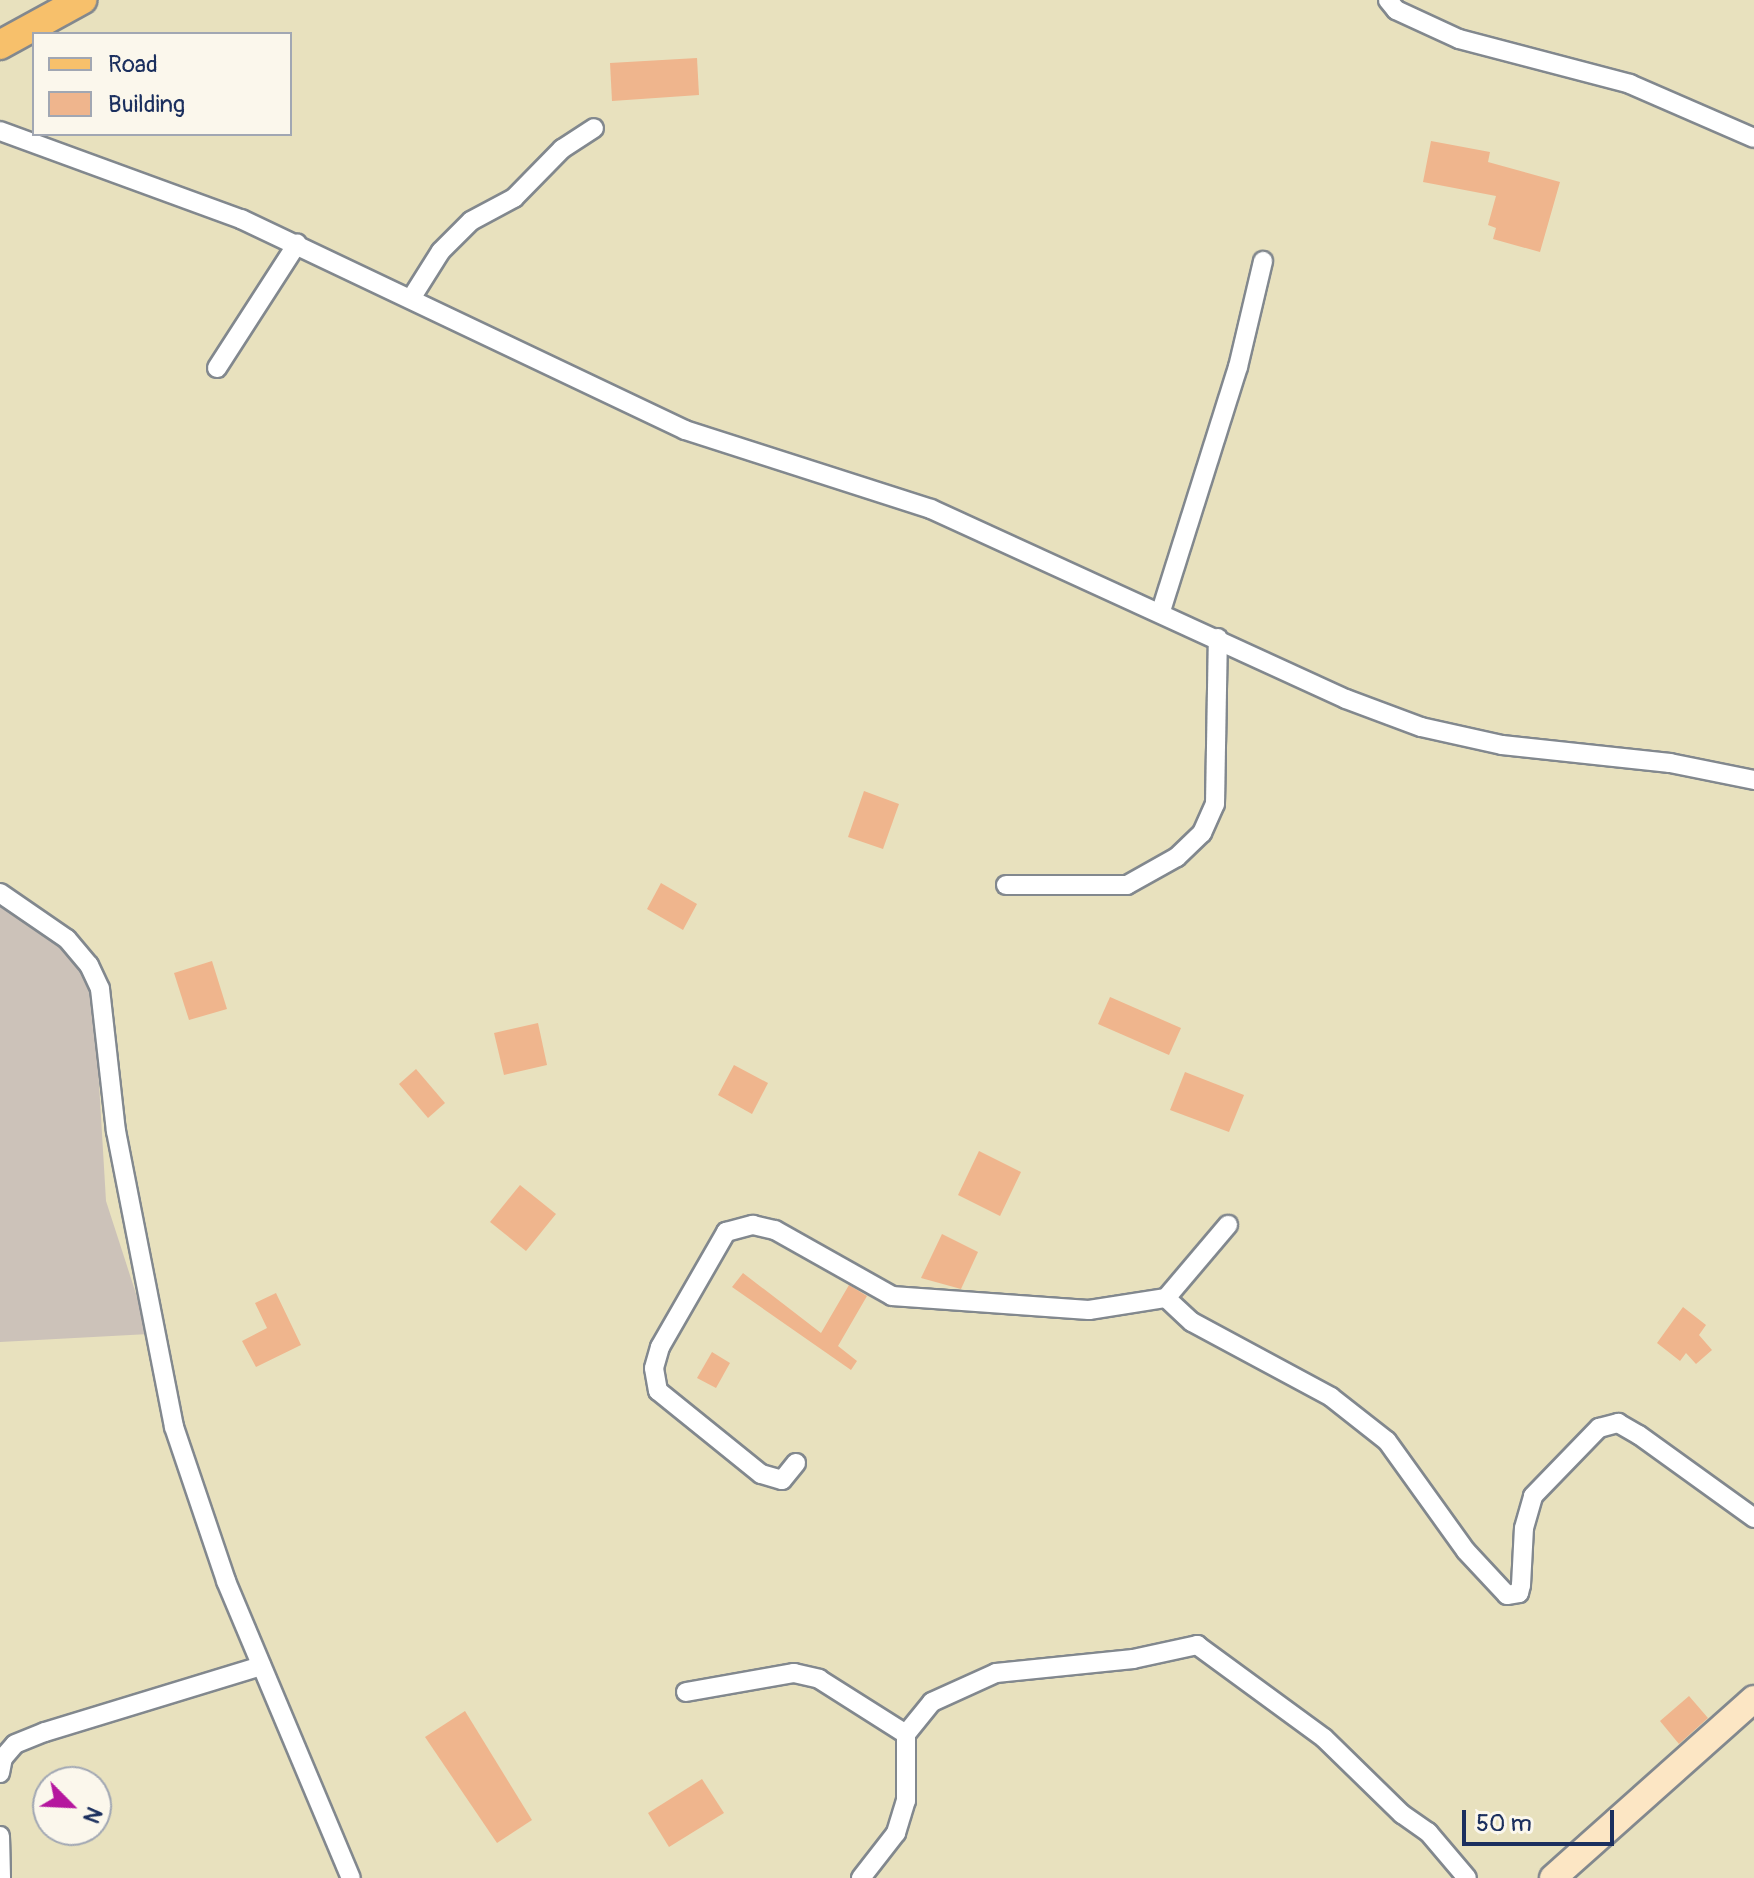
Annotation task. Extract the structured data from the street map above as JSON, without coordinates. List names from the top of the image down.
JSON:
{
  "legend": ["Road", "Building"],
  "scale_bar": "50 m",
  "north": "bottom right"
}
